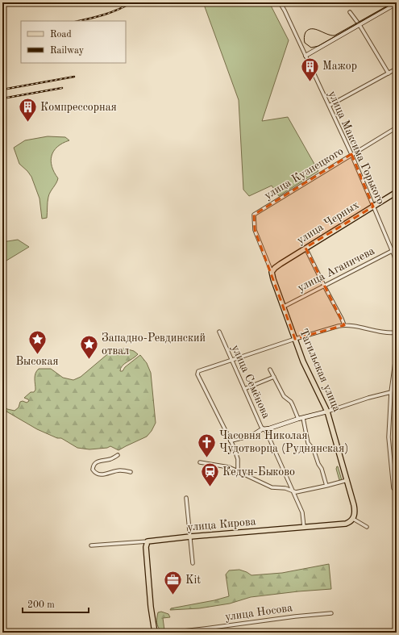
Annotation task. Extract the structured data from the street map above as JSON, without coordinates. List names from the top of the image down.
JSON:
{
  "streets": {
    "main road": ["улица Черных", "Тагильская улица", "улица Кирова"],
    "street": [
      "улица Максима Горького",
      "улица Кузнецкого",
      "улица Аганичева",
      "улица Семёнова",
      "улица Носова"
    ]
  },
  "crossings": [
    ["улица Максима Горького", "улица Кузнецкого"],
    ["улица Максима Горького", "улица Черных"],
    ["улица Максима Горького", "улица Аганичева"],
    ["улица Кузнецкого", "Тагильская улица"],
    ["улица Черных", "Тагильская улица"],
    ["улица Аганичева", "Тагильская улица"],
    ["Тагильская улица", "улица Кирова"],
    ["улица Семёнова", "улица Кирова"]
  ],
  "places": {
    "building": ["Мажор", "Компрессорная"],
    "place": ["Высокая", "Западно-Ревдинский отвал"],
    "church": ["Часовня Николая Чудотворца (Руднянская)"],
    "station": ["Кедун-Быково"],
    "office": ["Kit"]
  },
  "legend": ["Road", "Railway"],
  "scale_bar": "200 m"
}
